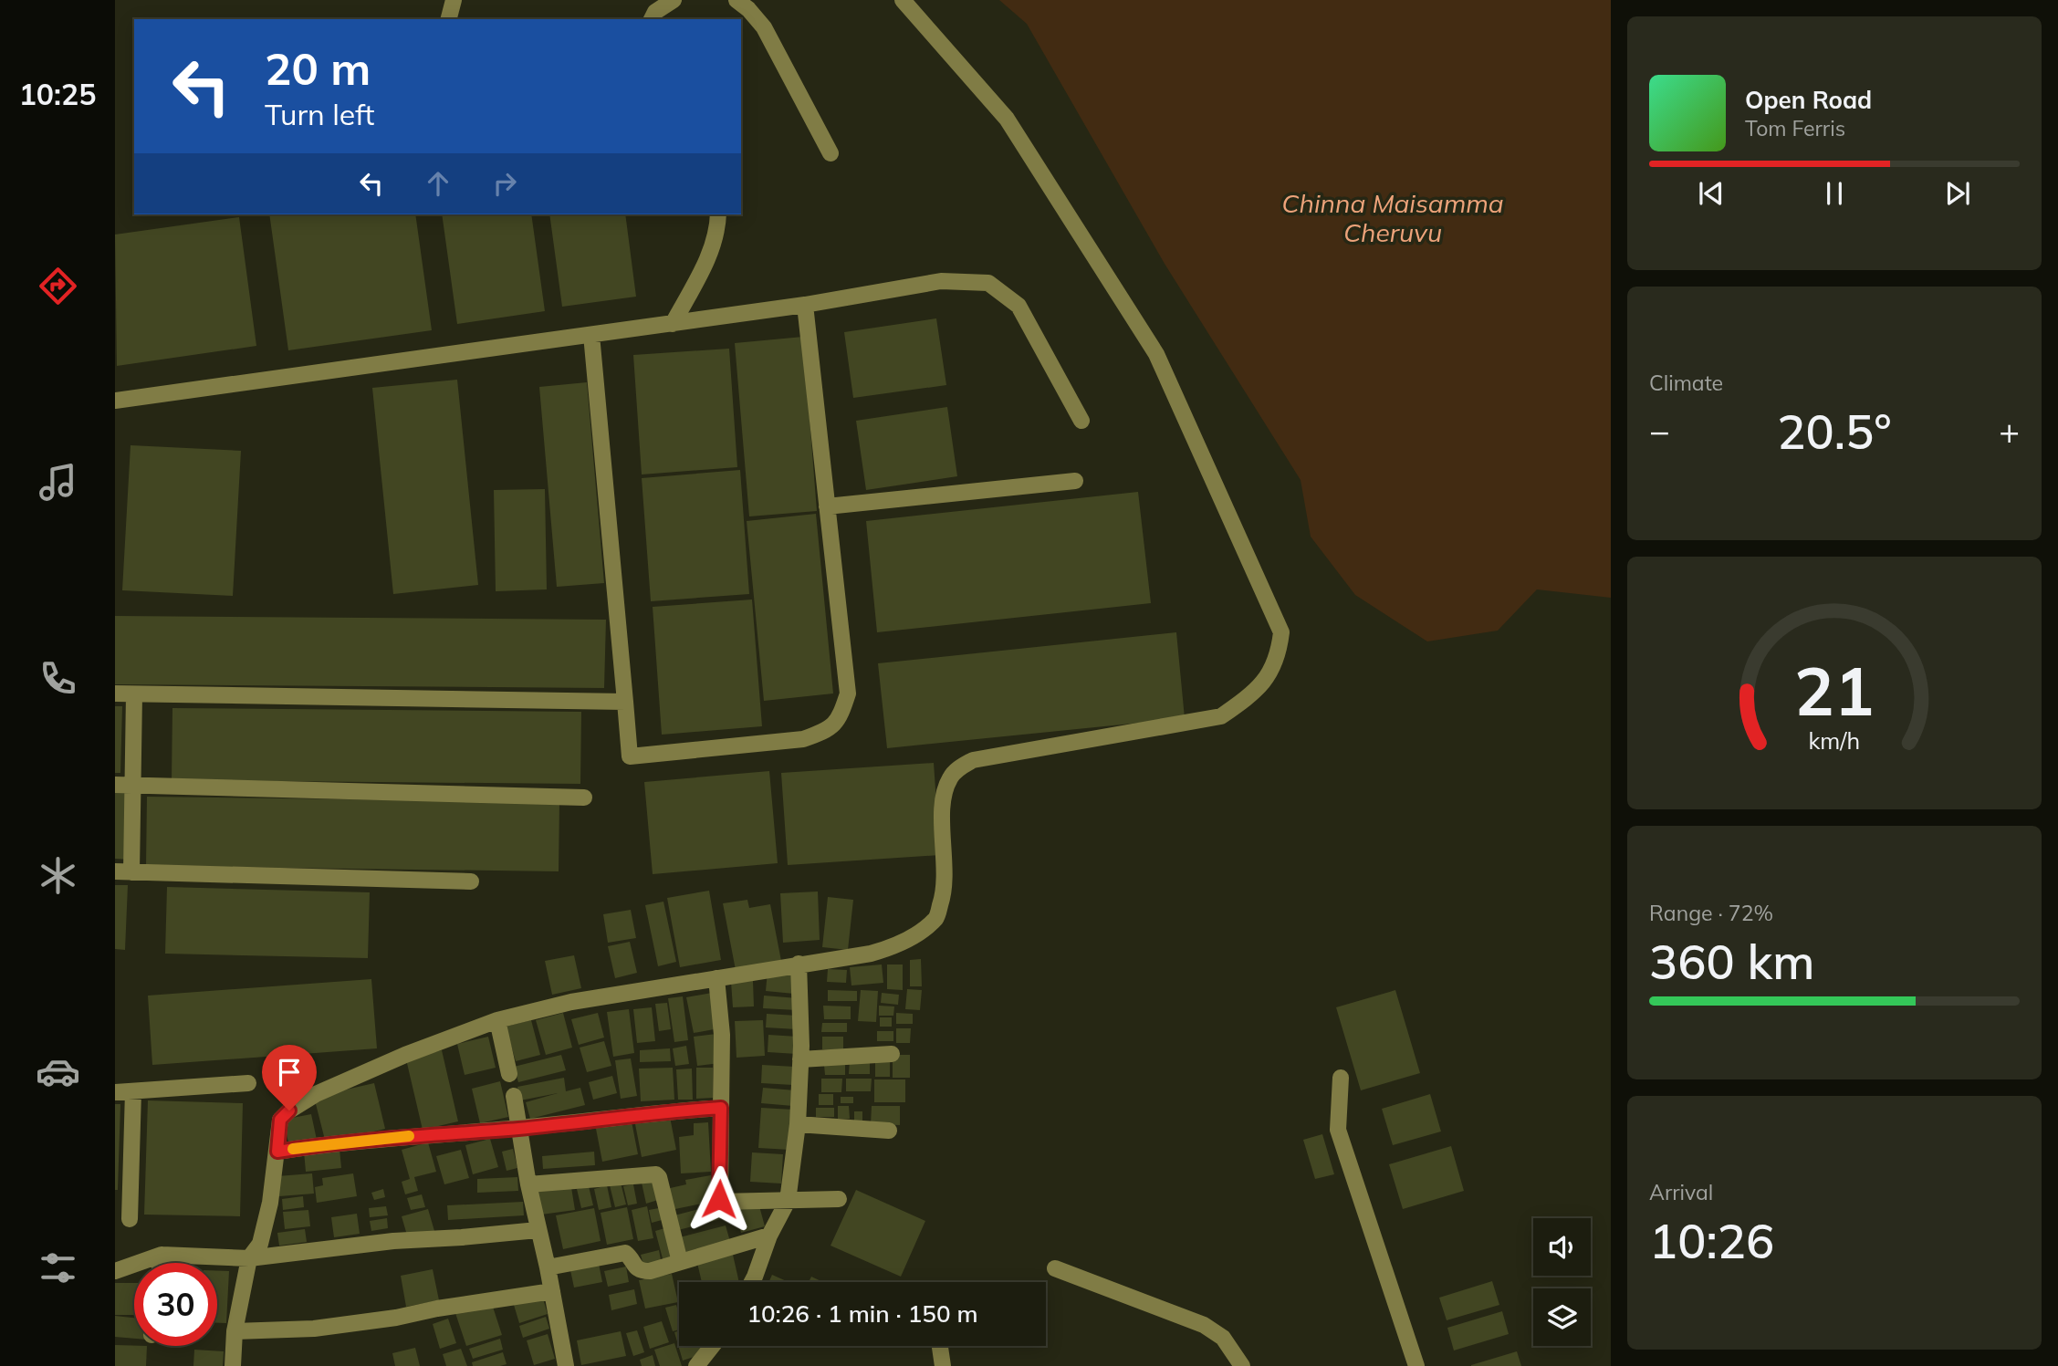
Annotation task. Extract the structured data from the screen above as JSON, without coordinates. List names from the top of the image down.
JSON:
{
  "water": ["Chinna Maisamma Cheruvu"],
  "page": {
    "tabs": "10:25",
    "turn": ["20 m", "Turn left"],
    "song": ["Open Road", "Tom Ferris"],
    "tile": [
      "Climate",
      ["Range · 72%", "360 km"],
      ["Arrival", "10:26"]
    ],
    "heat": ["−", "20.5°", "+"],
    "limit": "30",
    "trip": "10:26 · 1 min · 150 m",
    "gauge": ["21", "km/h"]
  }
}
